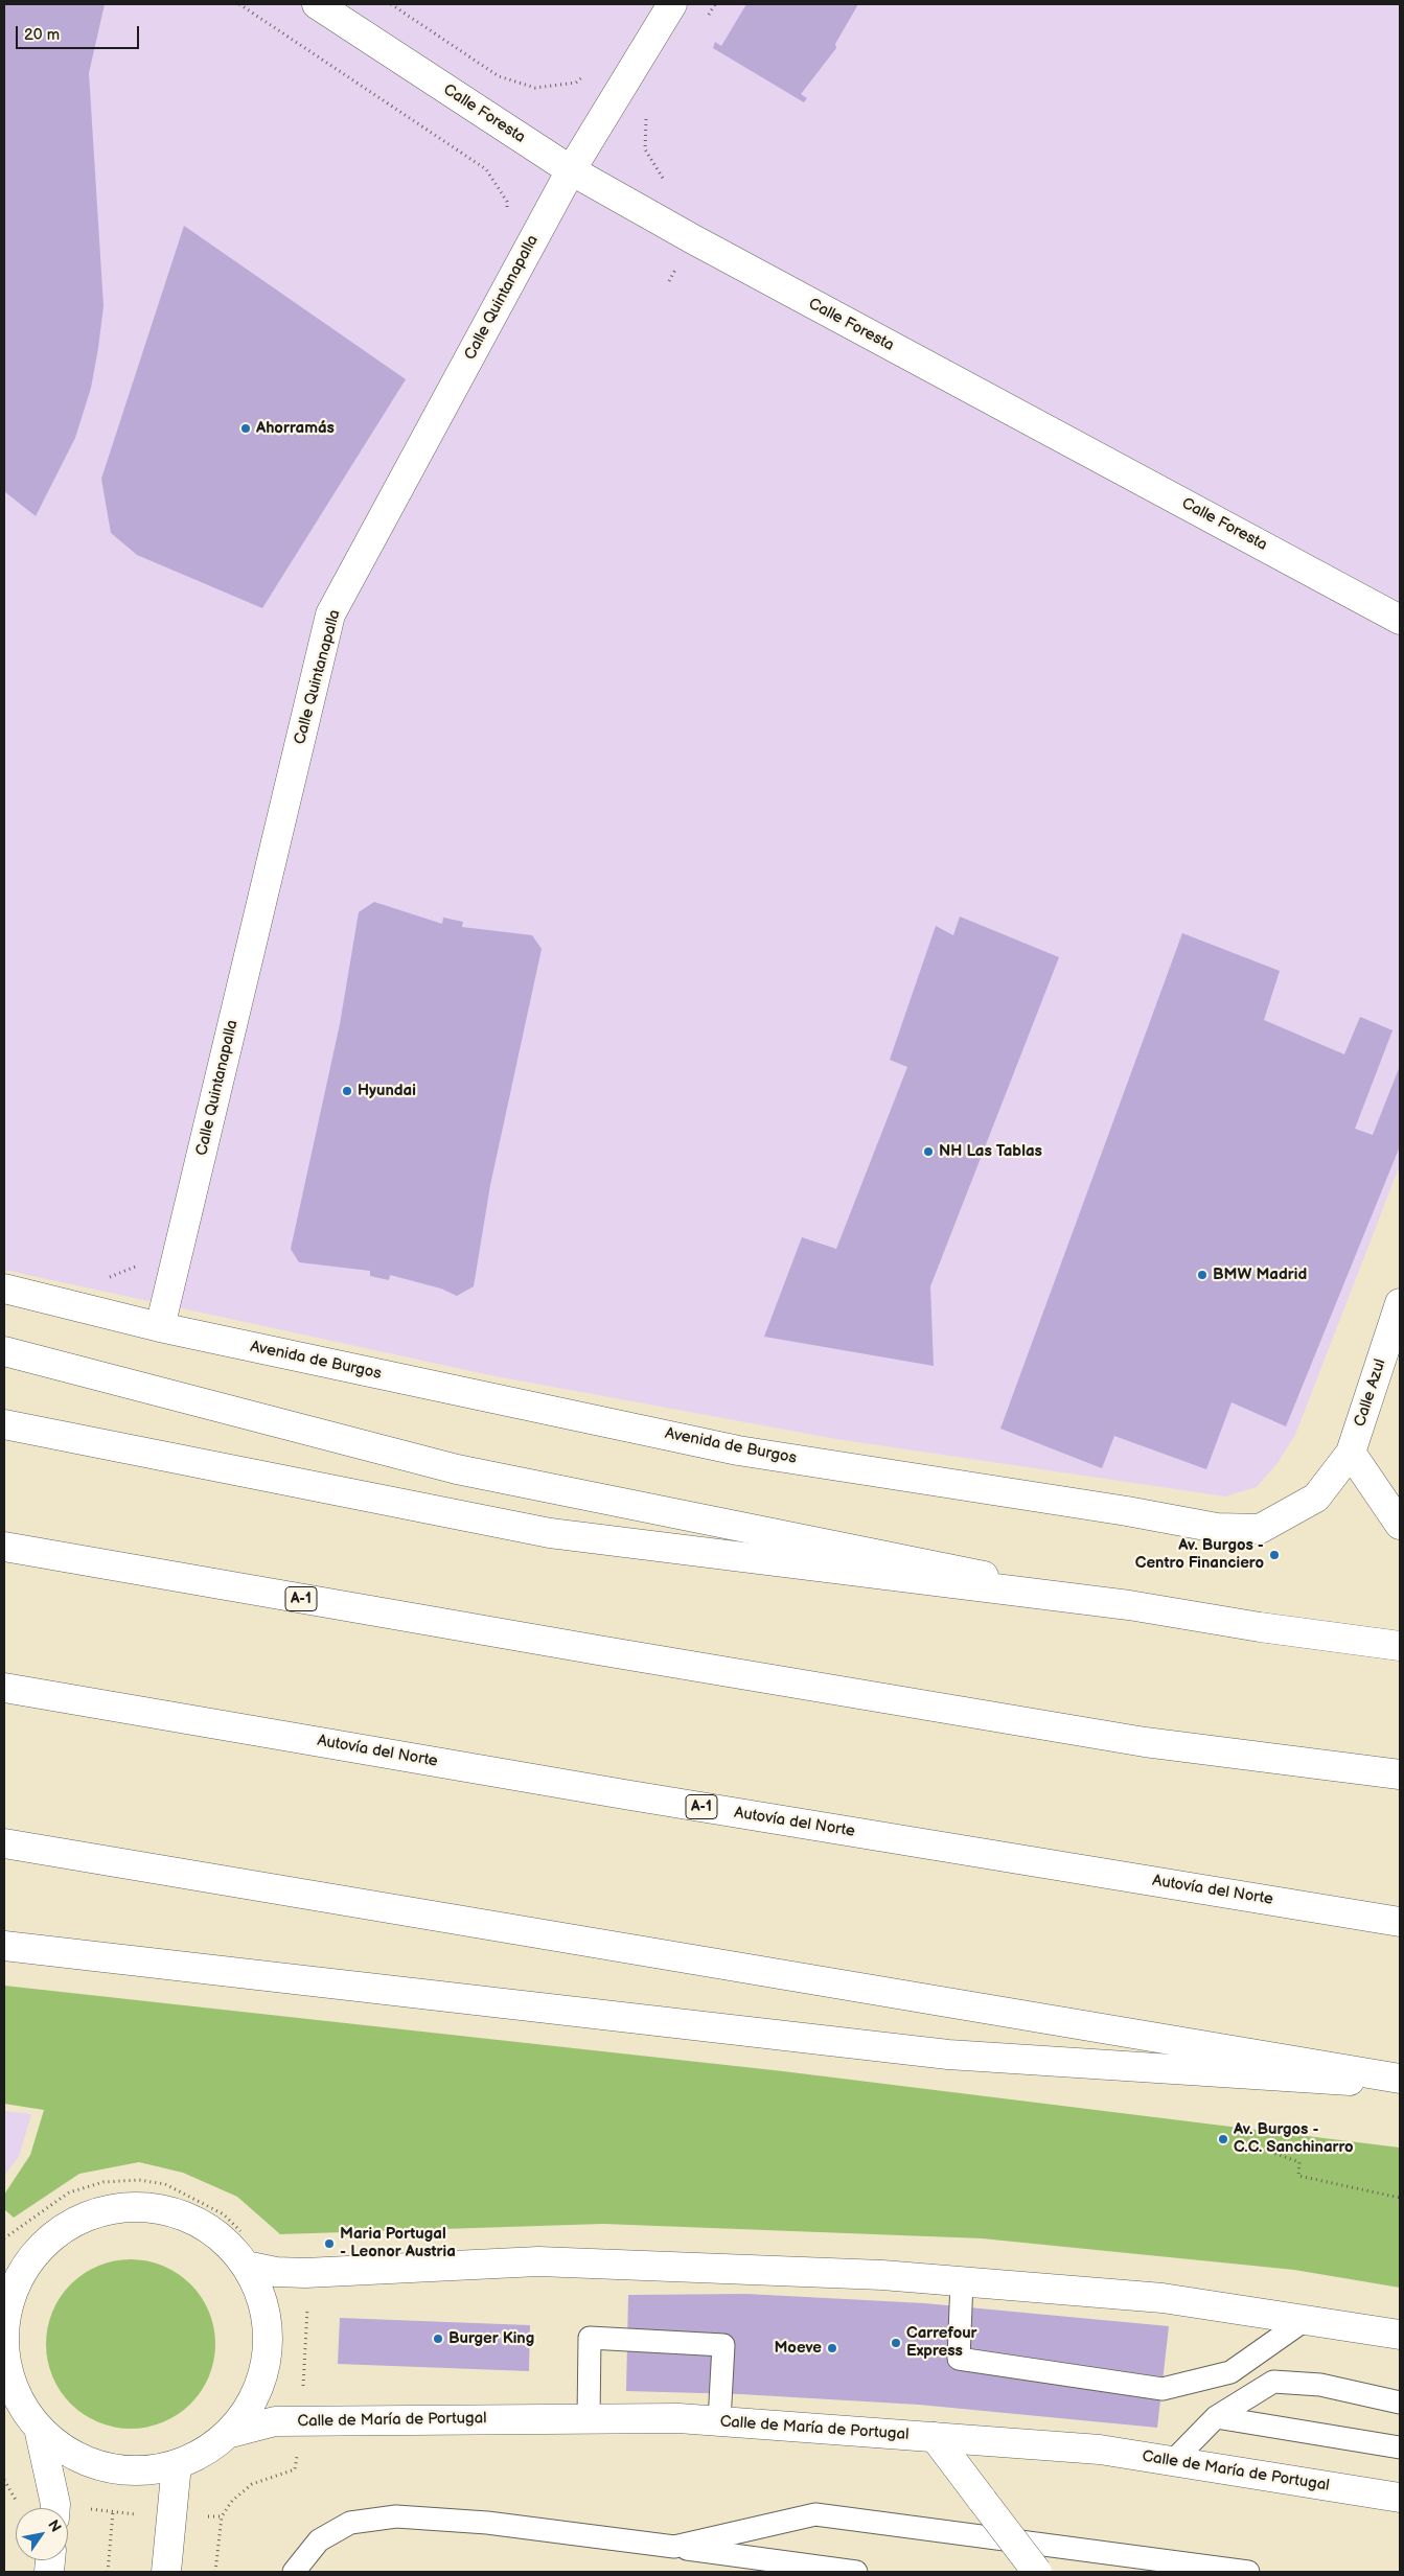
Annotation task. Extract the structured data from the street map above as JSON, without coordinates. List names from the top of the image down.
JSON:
{
  "streets": {
    "main road": [
      "Calle Foresta",
      "Calle Quintanapalla",
      "Avenida de Burgos",
      "Calle Azul",
      "A-1",
      "Autovía del Norte",
      "Calle de María de Portugal"
    ]
  },
  "crossings": [
    ["Calle Foresta", "Calle Quintanapalla"],
    ["Calle Quintanapalla", "Avenida de Burgos"],
    ["Avenida de Burgos", "Calle Azul"]
  ],
  "places": [
    "Ahorramás",
    "Hyundai",
    "NH Las Tablas",
    "BMW Madrid",
    "Av. Burgos - Centro Financiero",
    "Av. Burgos - C.C. Sanchinarro",
    "Maria Portugal - Leonor Austria",
    "Burger King",
    "Carrefour Express",
    "Moeve"
  ],
  "scale_bar": "20 m",
  "north": "top right"
}
